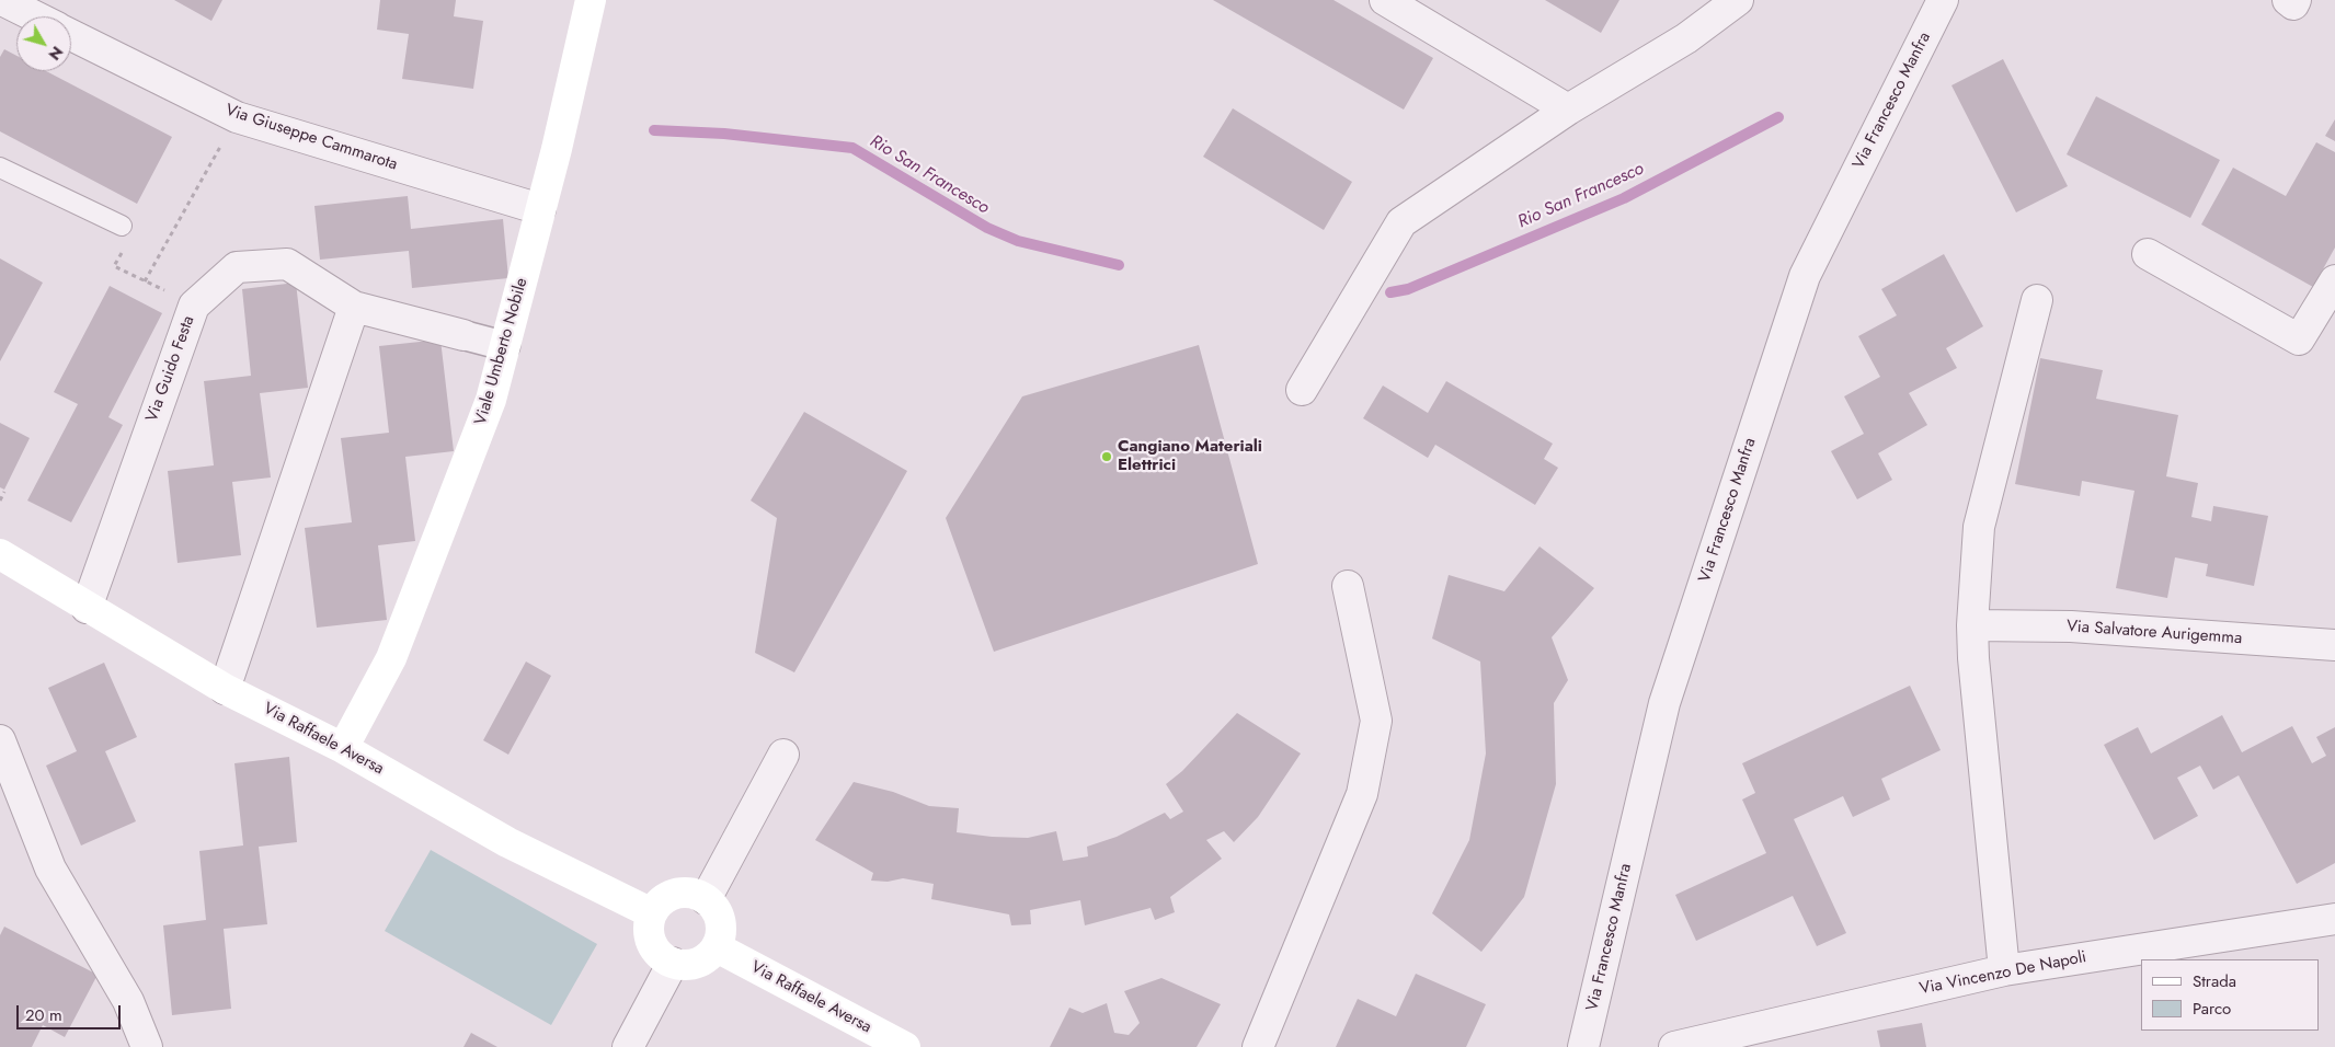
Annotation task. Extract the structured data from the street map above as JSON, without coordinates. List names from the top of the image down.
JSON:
{
  "streets": {
    "main road": ["Viale Umberto Nobile", "Via Raffaele Aversa"],
    "street": [
      "Via Francesco Manfra",
      "Via Giuseppe Cammarota",
      "Via Guido Festa",
      "Via Salvatore Aurigemma",
      "Via Vincenzo De Napoli"
    ]
  },
  "crossings": [
    ["Via Giuseppe Cammarota", "Viale Umberto Nobile"],
    ["Viale Umberto Nobile", "Via Guido Festa"],
    ["Viale Umberto Nobile", "Via Raffaele Aversa"],
    ["Via Guido Festa", "Via Raffaele Aversa"]
  ],
  "water": ["Rio San Francesco"],
  "places": ["Cangiano Materiali Elettrici"],
  "legend": ["Strada", "Parco"],
  "scale_bar": "20 m",
  "north": "bottom right"
}
